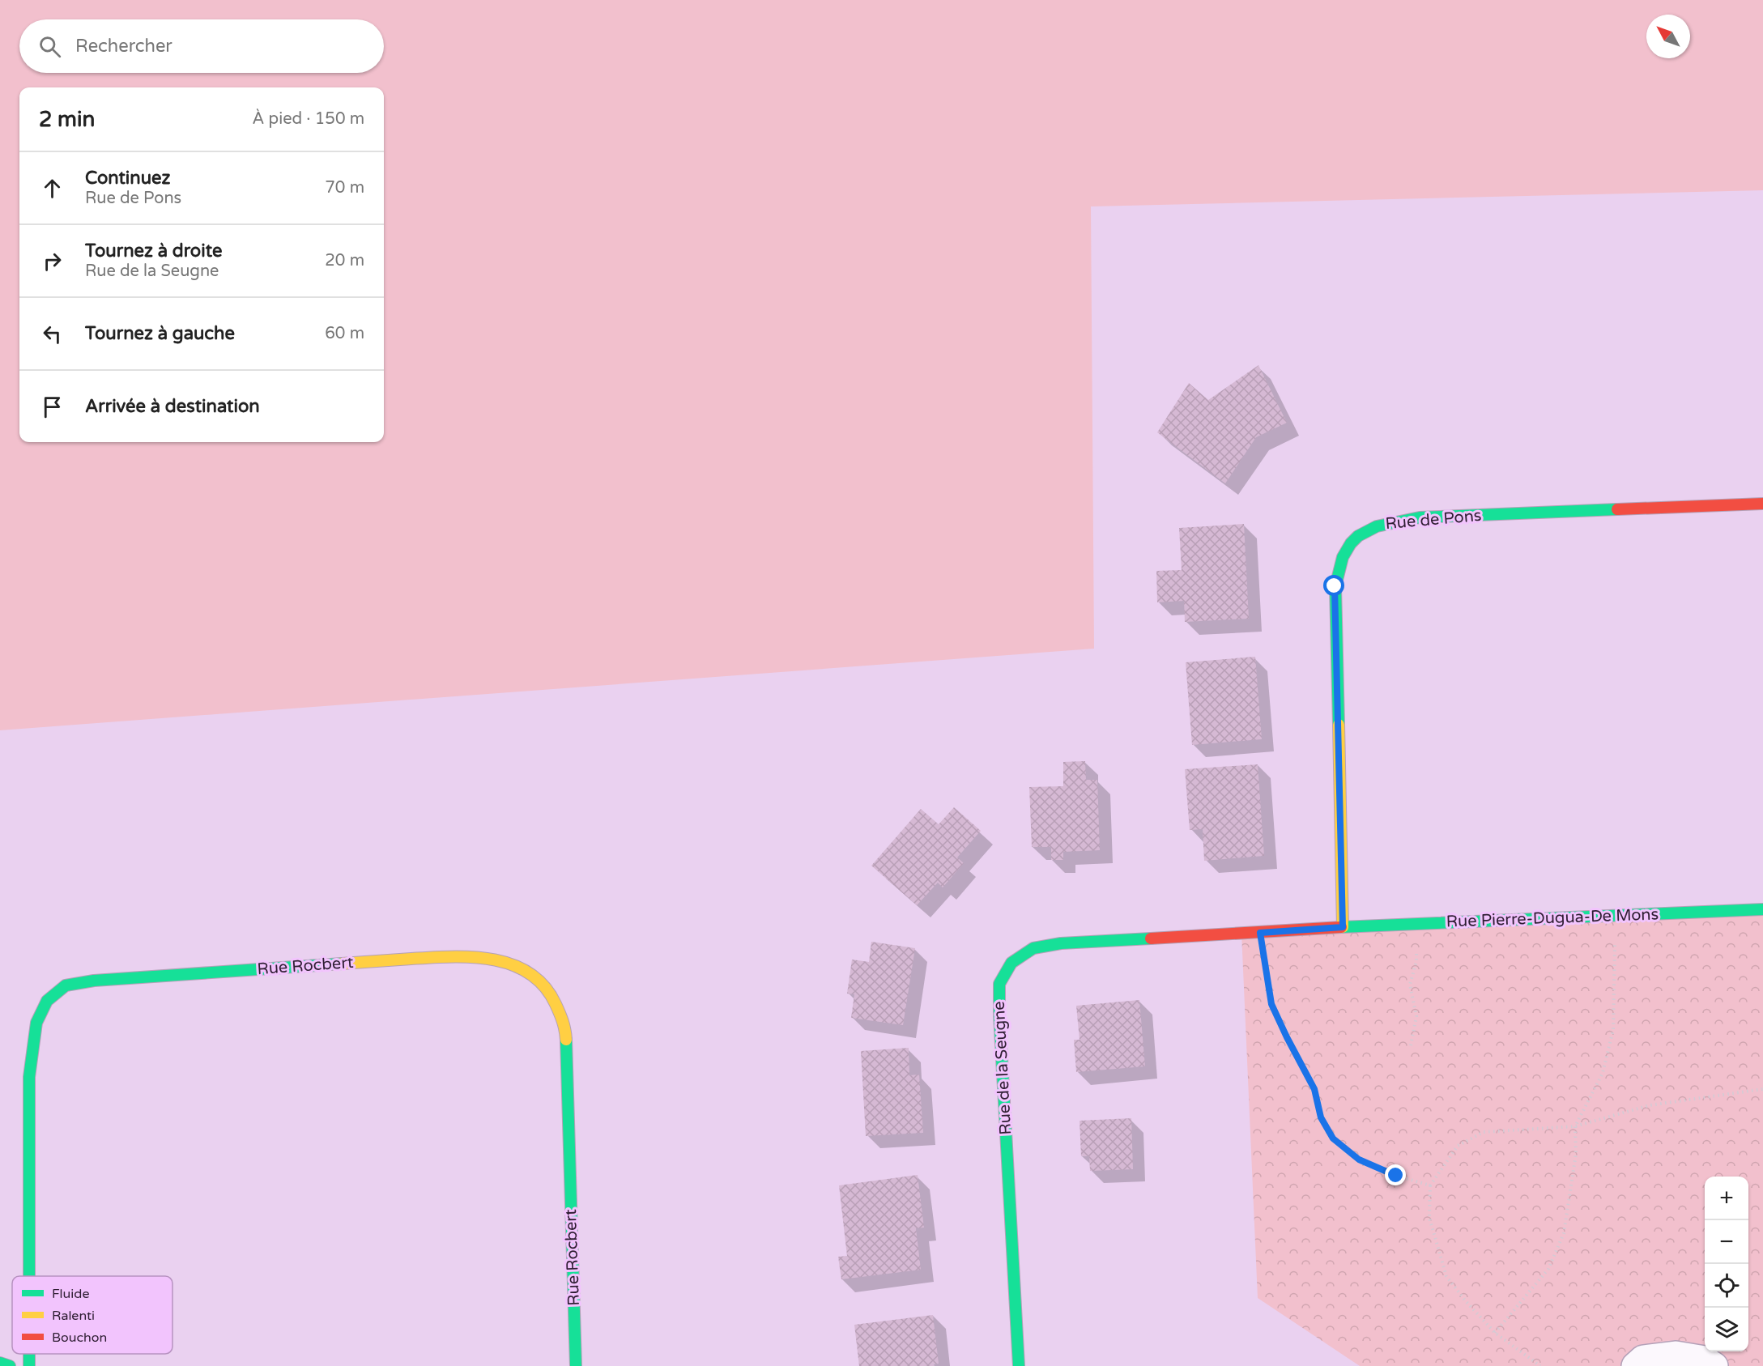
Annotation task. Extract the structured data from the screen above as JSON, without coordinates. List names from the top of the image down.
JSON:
{
  "streets": {
    "street": [
      "Rue de Pons",
      "Rue Pierre-Dugua-De Mons",
      "Rue Rocbert",
      "Rue de la Seugne"
    ]
  },
  "crossings": [
    ["Rue de Pons", "Rue Pierre-Dugua-De Mons"],
    ["Rue de Pons", "Rue de la Seugne"],
    ["Rue Pierre-Dugua-De Mons", "Rue de la Seugne"]
  ],
  "legend": ["Fluide", "Ralenti", "Bouchon"],
  "north": "top left",
  "page": {
    "search": "Rechercher",
    "heading": ["2 min", "À pied · 150 m"],
    "list": [
      ["Continuez", "Rue de Pons", "70 m"],
      ["Tournez à droite", "Rue de la Seugne", "20 m"],
      ["Tournez à gauche", "60 m"],
      "Arrivée à destination"
    ],
    "map_buttons": ["+", "−"]
  }
}
